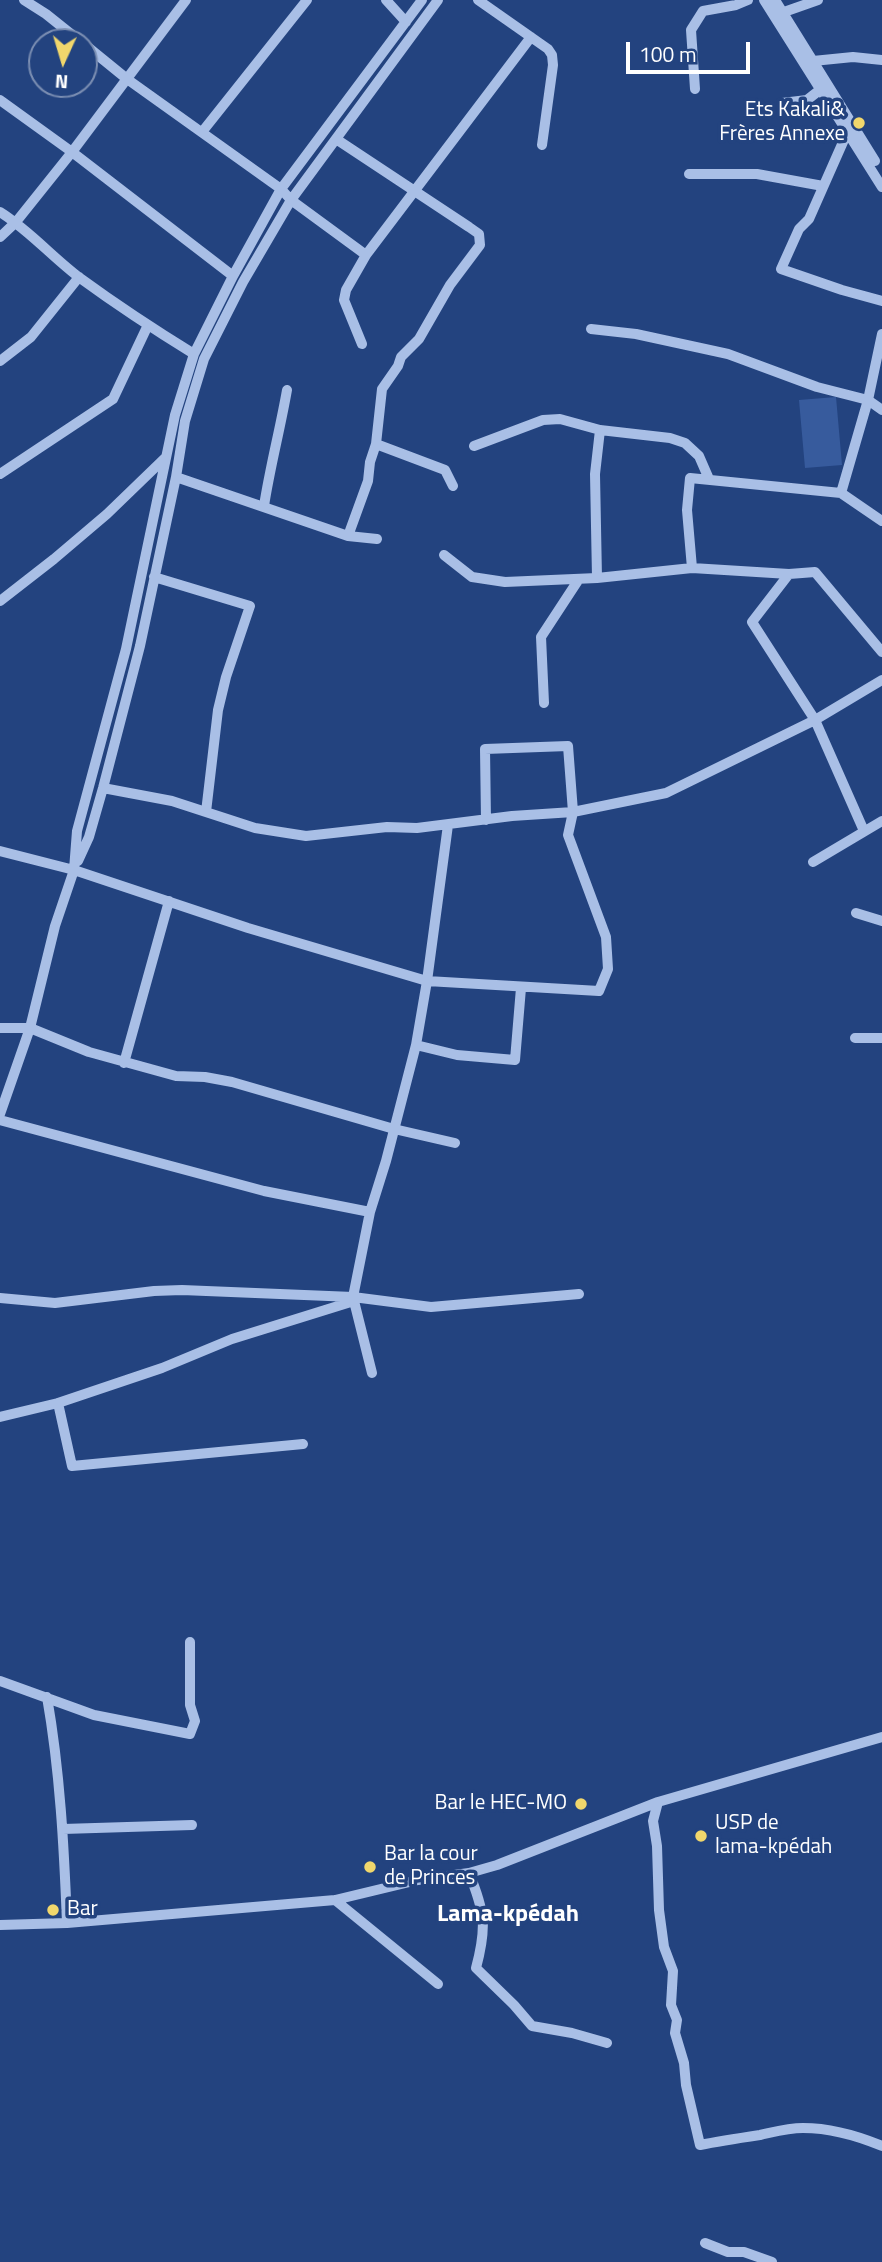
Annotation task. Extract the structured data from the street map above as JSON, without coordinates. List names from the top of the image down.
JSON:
{
  "districts": ["Lama-kpédah"],
  "places": [
    "Ets Kakali& Frères Annexe",
    "Bar le HEC-MO",
    "USP de lama-kpédah",
    "Bar la cour de Princes",
    "Bar"
  ],
  "scale_bar": "100 m",
  "north": "bottom"
}
